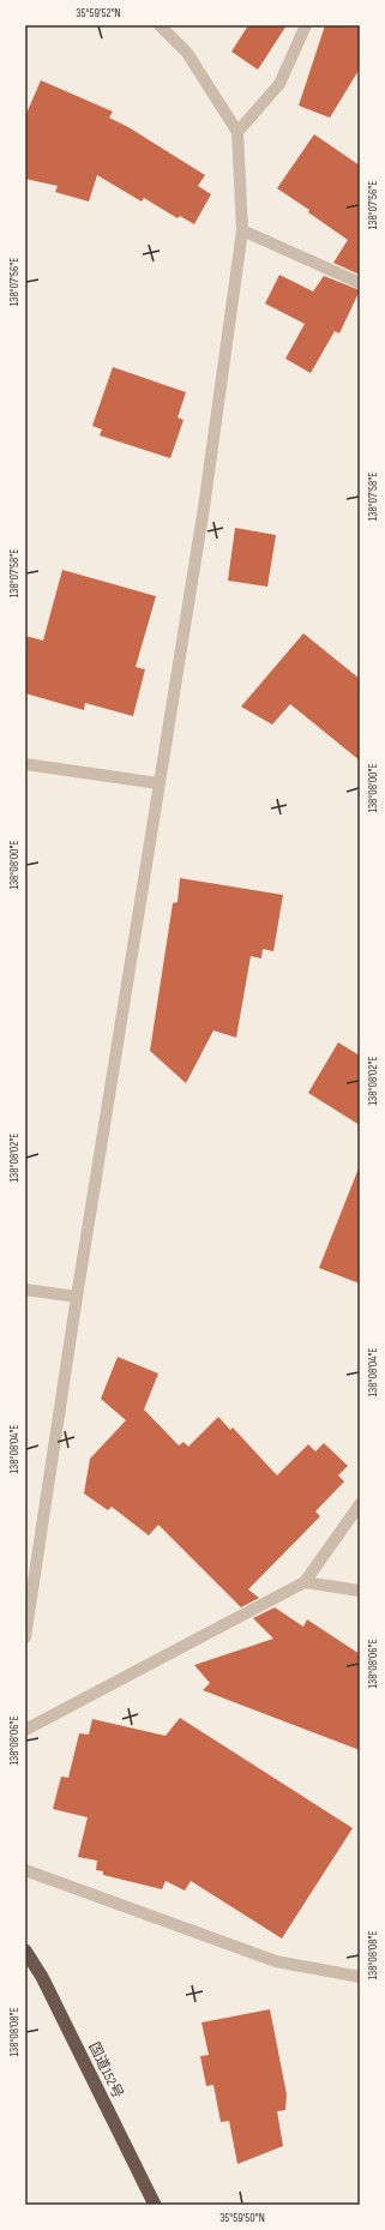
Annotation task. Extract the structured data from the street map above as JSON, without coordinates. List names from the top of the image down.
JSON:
{
  "streets": {
    "highway": ["国道152号"]
  },
  "coordinates": [
    "35°59'52\"N",
    "138°07'56\"E",
    "138°07'58\"E",
    "138°08'00\"E",
    "138°08'02\"E",
    "138°08'04\"E",
    "138°08'06\"E",
    "138°08'08\"E",
    "35°59'50\"N"
  ]
}
